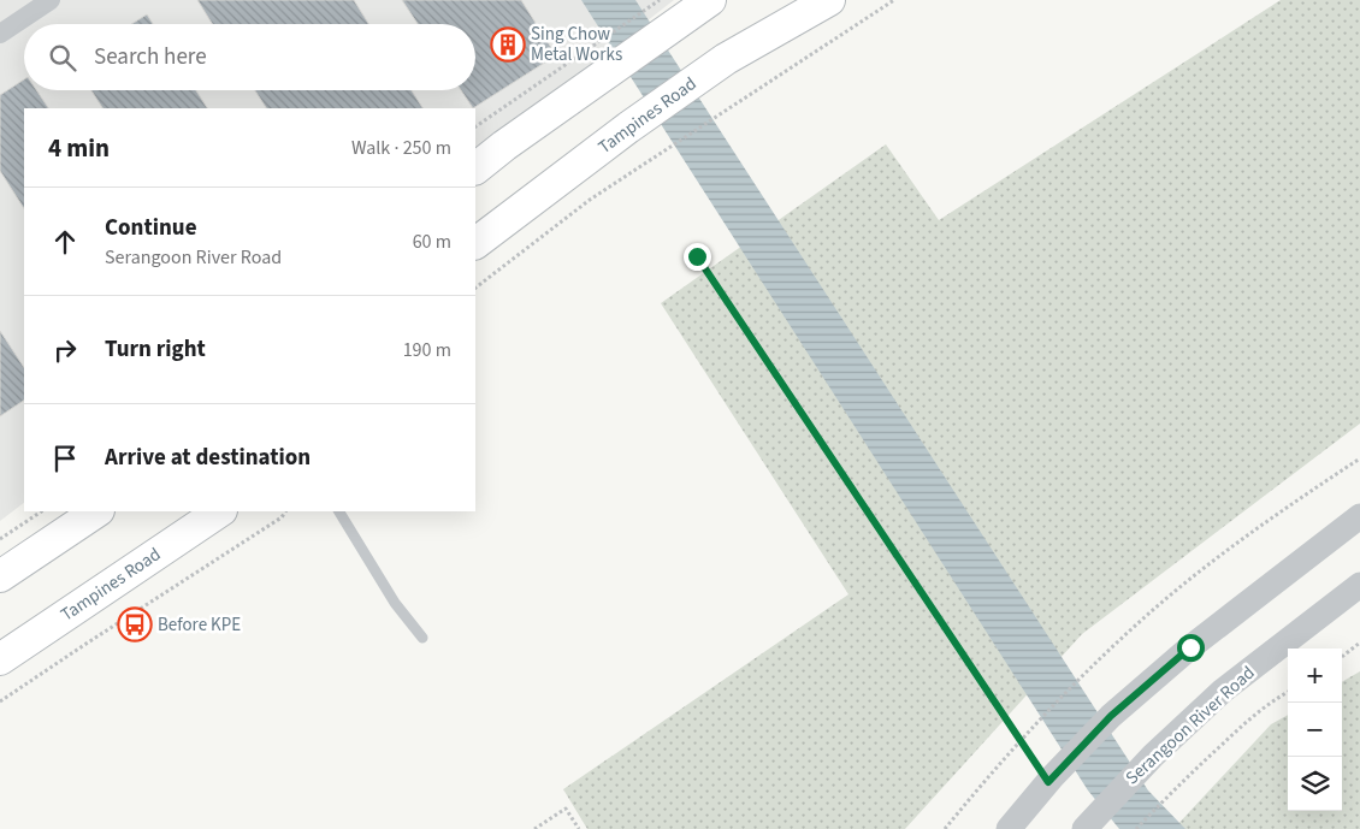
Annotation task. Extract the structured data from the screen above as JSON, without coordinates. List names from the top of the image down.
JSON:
{
  "streets": {
    "main road": ["Tampines Road"],
    "street": ["Serangoon River Road"]
  },
  "places": {
    "building": ["Sing Chow Metal Works"],
    "bus stop": ["Before KPE"]
  },
  "page": {
    "search": "Search here",
    "heading": ["4 min", "Walk · 250 m"],
    "list": [
      ["Continue", "Serangoon River Road", "60 m"],
      ["Turn right", "190 m"],
      "Arrive at destination"
    ],
    "map_buttons": ["+", "−"]
  }
}
